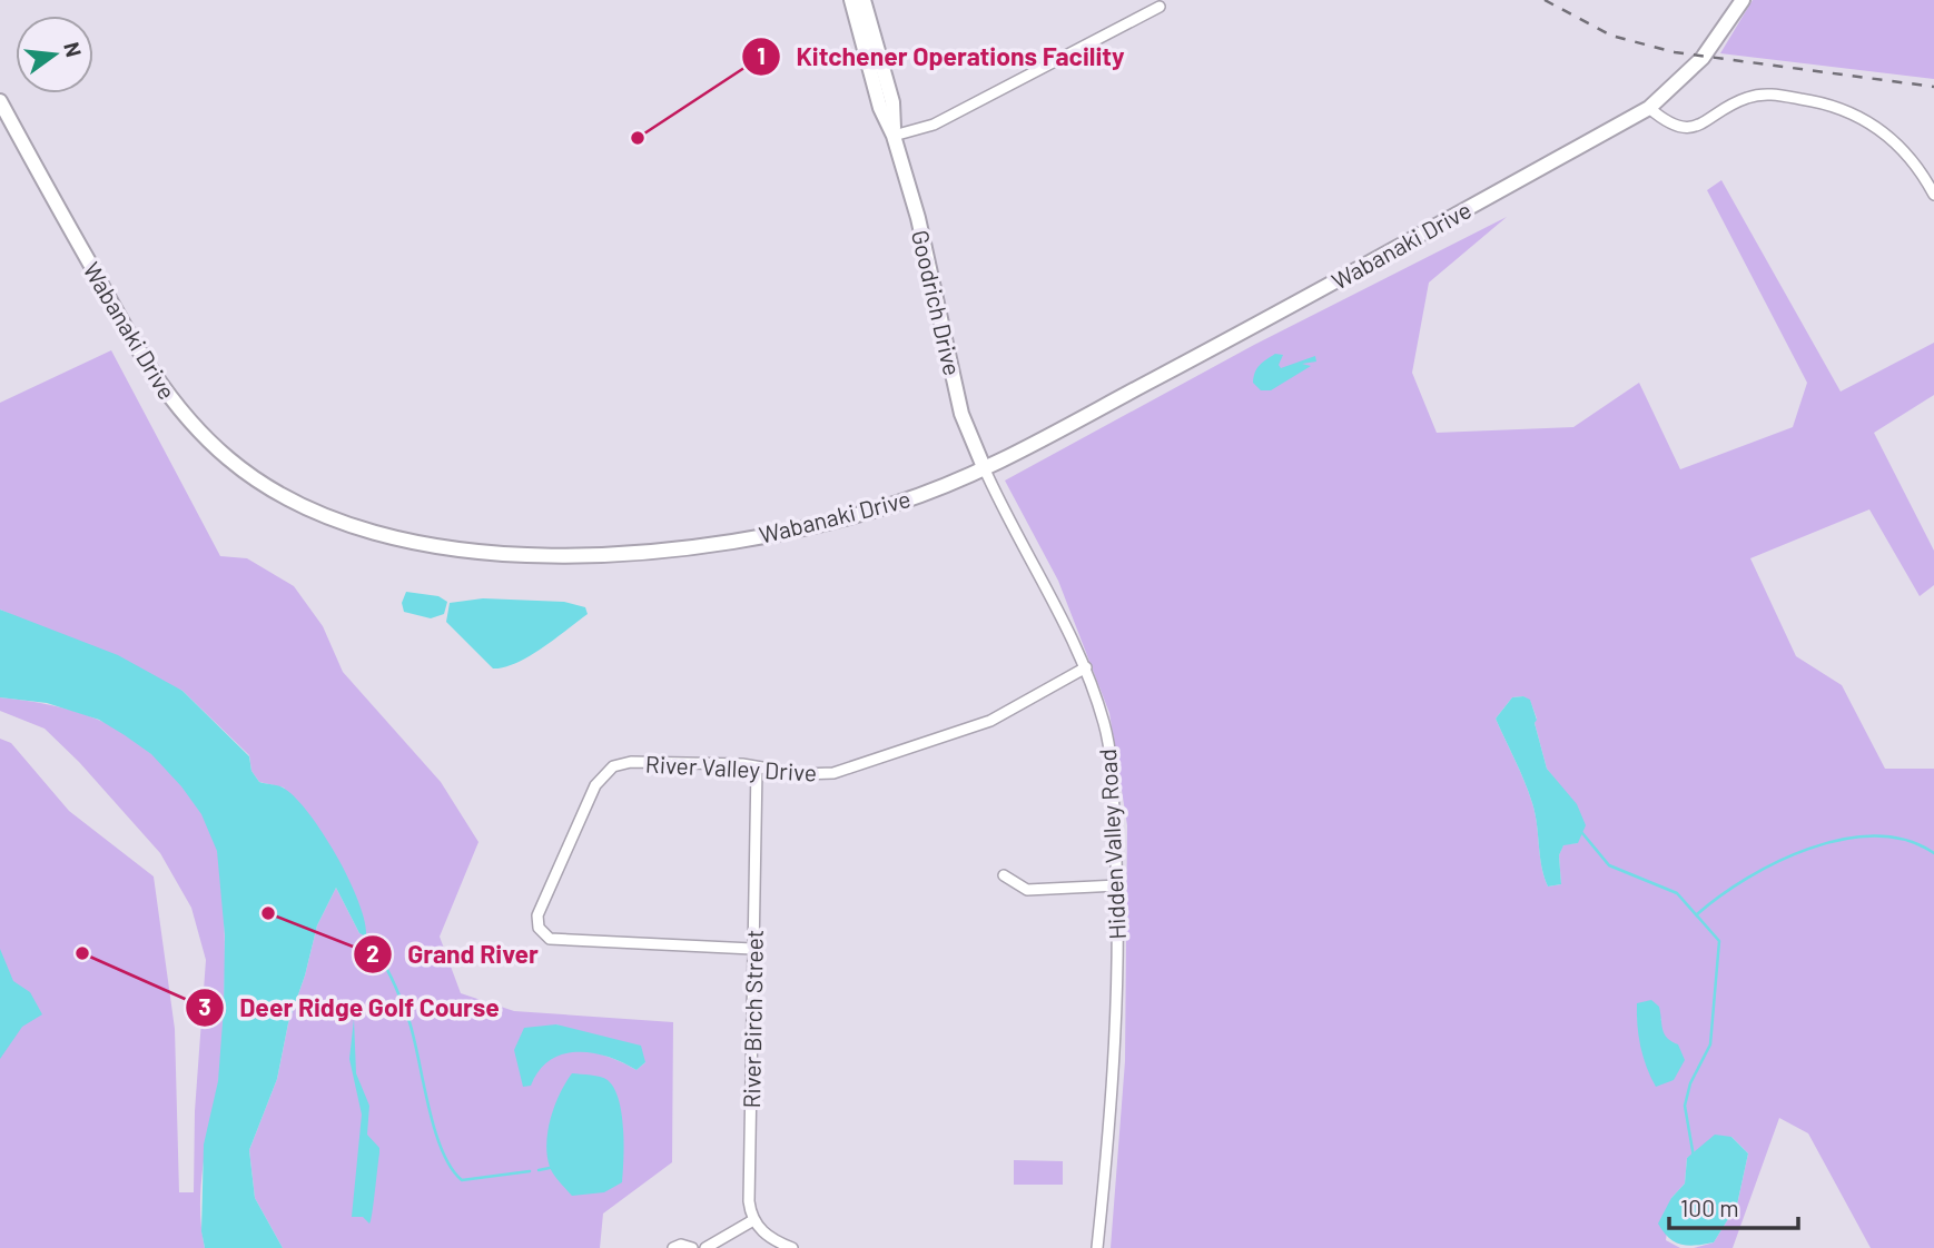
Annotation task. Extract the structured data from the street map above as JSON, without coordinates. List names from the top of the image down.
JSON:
{
  "streets": {
    "street": [
      "Wabanaki Drive",
      "Goodrich Drive",
      "River Valley Drive",
      "Hidden Valley Road",
      "River Birch Street"
    ]
  },
  "crossings": [
    ["Wabanaki Drive", "Goodrich Drive"],
    ["Wabanaki Drive", "Hidden Valley Road"],
    ["Goodrich Drive", "Hidden Valley Road"],
    ["River Valley Drive", "Hidden Valley Road"],
    ["River Valley Drive", "River Birch Street"]
  ],
  "places": ["Kitchener Operations Facility", "Grand River", "Deer Ridge Golf Course"],
  "scale_bar": "100 m",
  "north": "right"
}
